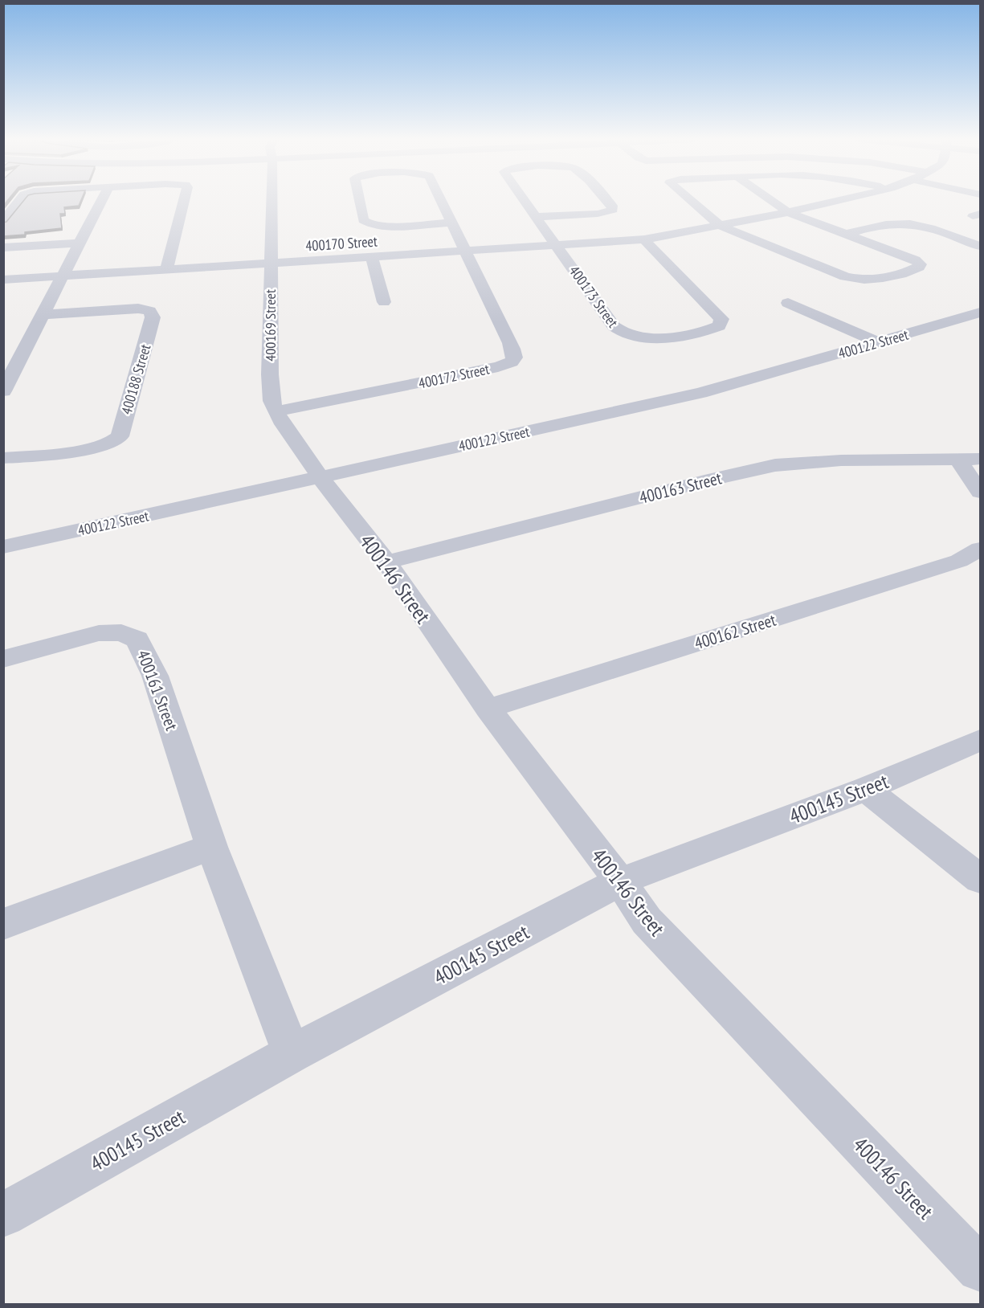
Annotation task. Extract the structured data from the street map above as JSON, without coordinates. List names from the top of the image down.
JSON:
{
  "streets": {
    "street": [
      "400170 Street",
      "400173 Street",
      "400169 Street",
      "400122 Street",
      "400172 Street",
      "400188 Street",
      "400163 Street",
      "400146 Street",
      "400162 Street",
      "400161 Street",
      "400145 Street"
    ]
  },
  "crossings": [
    ["400170 Street", "400173 Street"],
    ["400170 Street", "400169 Street"],
    ["400170 Street", "400172 Street"],
    ["400169 Street", "400122 Street"],
    ["400169 Street", "400172 Street"],
    ["400169 Street", "400146 Street"],
    ["400122 Street", "400146 Street"],
    ["400163 Street", "400146 Street"],
    ["400146 Street", "400162 Street"],
    ["400146 Street", "400145 Street"],
    ["400161 Street", "400145 Street"]
  ]
}
